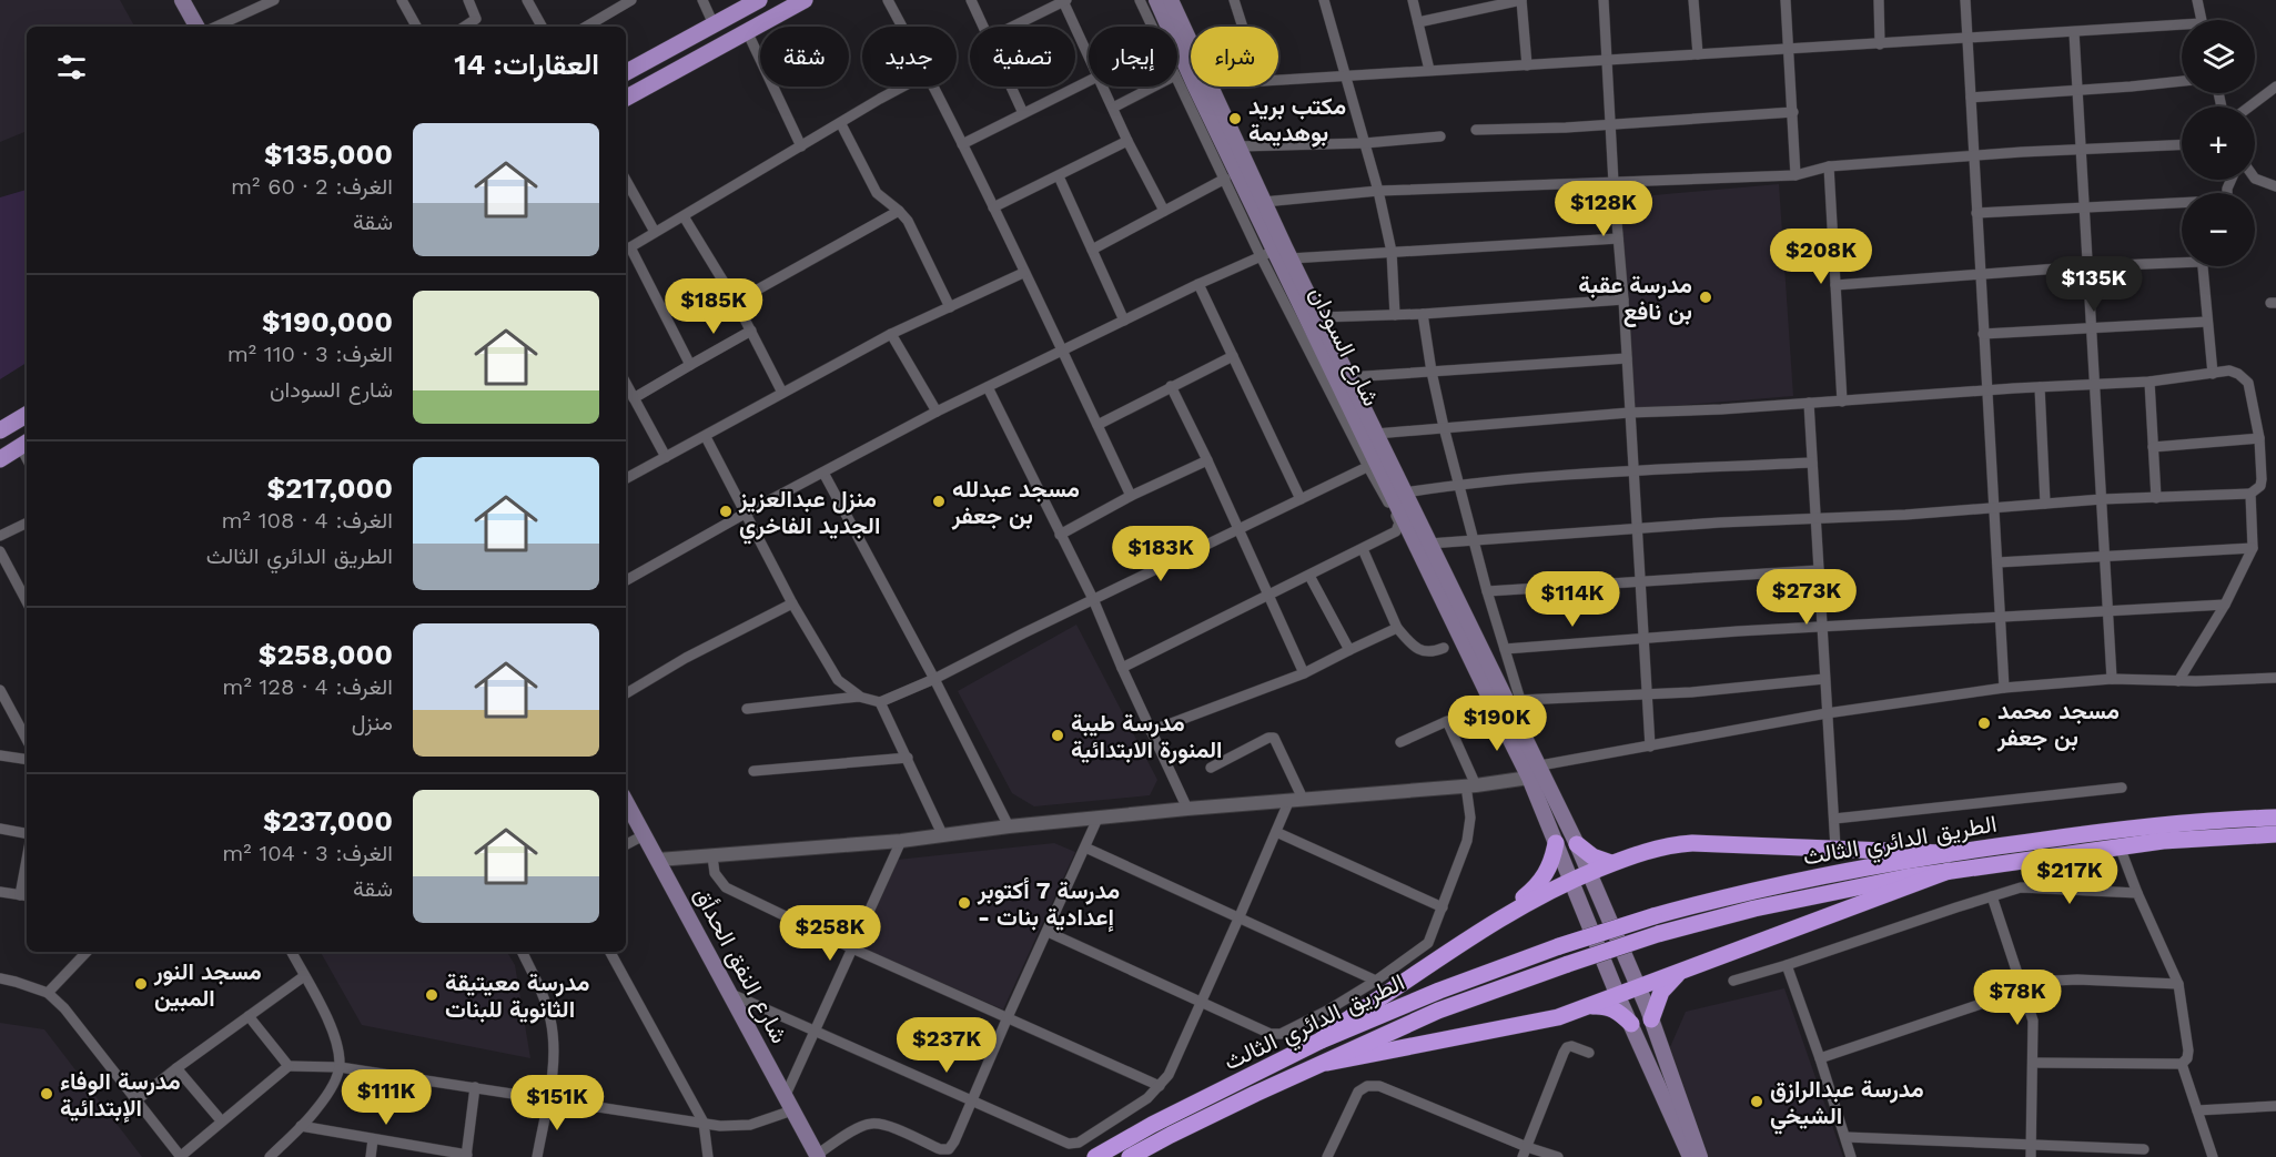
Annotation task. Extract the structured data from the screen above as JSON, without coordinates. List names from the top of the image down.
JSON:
{
  "streets": {
    "highway": ["الطريق الدائري الثالث"],
    "main road": ["شارع السودان", "شارع النفق الحدأق"]
  },
  "places": [
    "مكتب بريد بوهديمة",
    "مدرسة عقبة بن نافع",
    "مسجد عبدلله بن جعفر",
    "منزل عبدالعزيز الجديد الفاخري",
    "مسجد محمد بن جعفر",
    "مدرسة طيبة المنورة الابتدائية",
    "مدرسة 7 أكتوبر - إعدادية بنات",
    "مسجد النور المبين",
    "مدرسة معيتيقة الثانوية للبنات",
    "مدرسة الوفاء الإبتدائية",
    "مدرسة عبدالرازق الشيخي"
  ],
  "page": {
    "map_buttons": ["+", "−"],
    "chip": [
      "شراء",
      "إيجار",
      "تصفية",
      "جديد",
      "شقة"
    ],
    "heading": "العقارات: 14",
    "list": [
      {
        "name": "$135,000",
        "note": "الغرف: 2 · 60 m² · شقة"
      },
      {
        "name": "$190,000",
        "note": "الغرف: 3 · 110 m² · شارع السودان"
      },
      {
        "name": "$217,000",
        "note": "الغرف: 4 · 108 m² · الطريق الدائري الثالث"
      },
      {
        "name": "$258,000",
        "note": "الغرف: 4 · 128 m² · منزل"
      },
      {
        "name": "$237,000",
        "note": "الغرف: 3 · 104 m² · شقة"
      }
    ],
    "price": [
      "$128K",
      "$208K",
      "$135K",
      "$185K",
      "$183K",
      "$273K",
      "$114K",
      "$190K",
      "$217K",
      "$258K",
      "$78K",
      "$237K",
      "$111K",
      "$151K"
    ]
  }
}
